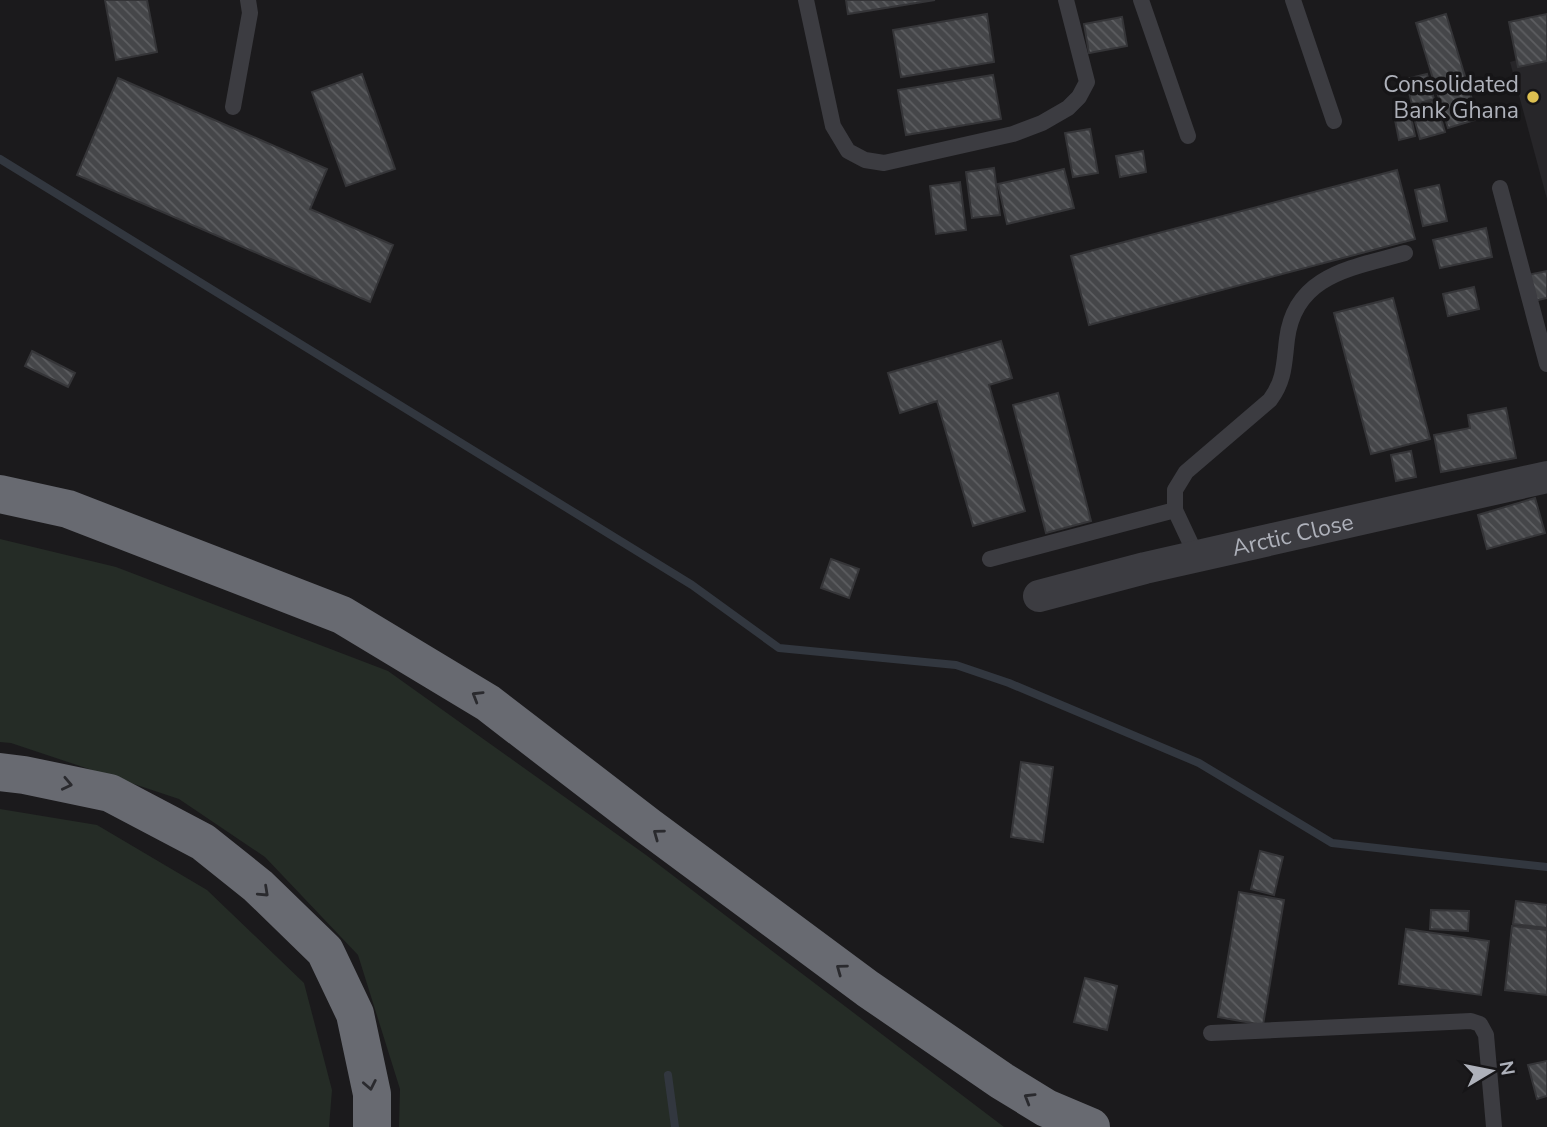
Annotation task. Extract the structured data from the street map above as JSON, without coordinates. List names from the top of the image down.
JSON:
{
  "streets": {
    "street": ["Arctic Close"]
  },
  "places": ["Consolidated Bank Ghana"],
  "north": "right"
}
